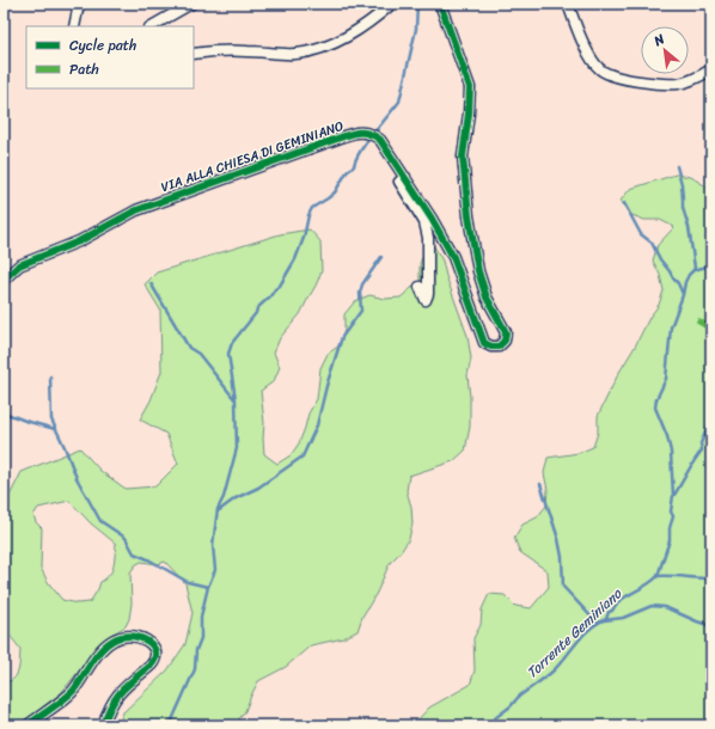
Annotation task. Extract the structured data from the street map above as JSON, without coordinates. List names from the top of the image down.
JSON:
{
  "streets": {
    "street": ["VIA ALLA CHIESA DI GEMINIANO"]
  },
  "water": ["Torrente Geminiano"],
  "legend": ["Cycle path", "Path"],
  "north": "top left"
}
